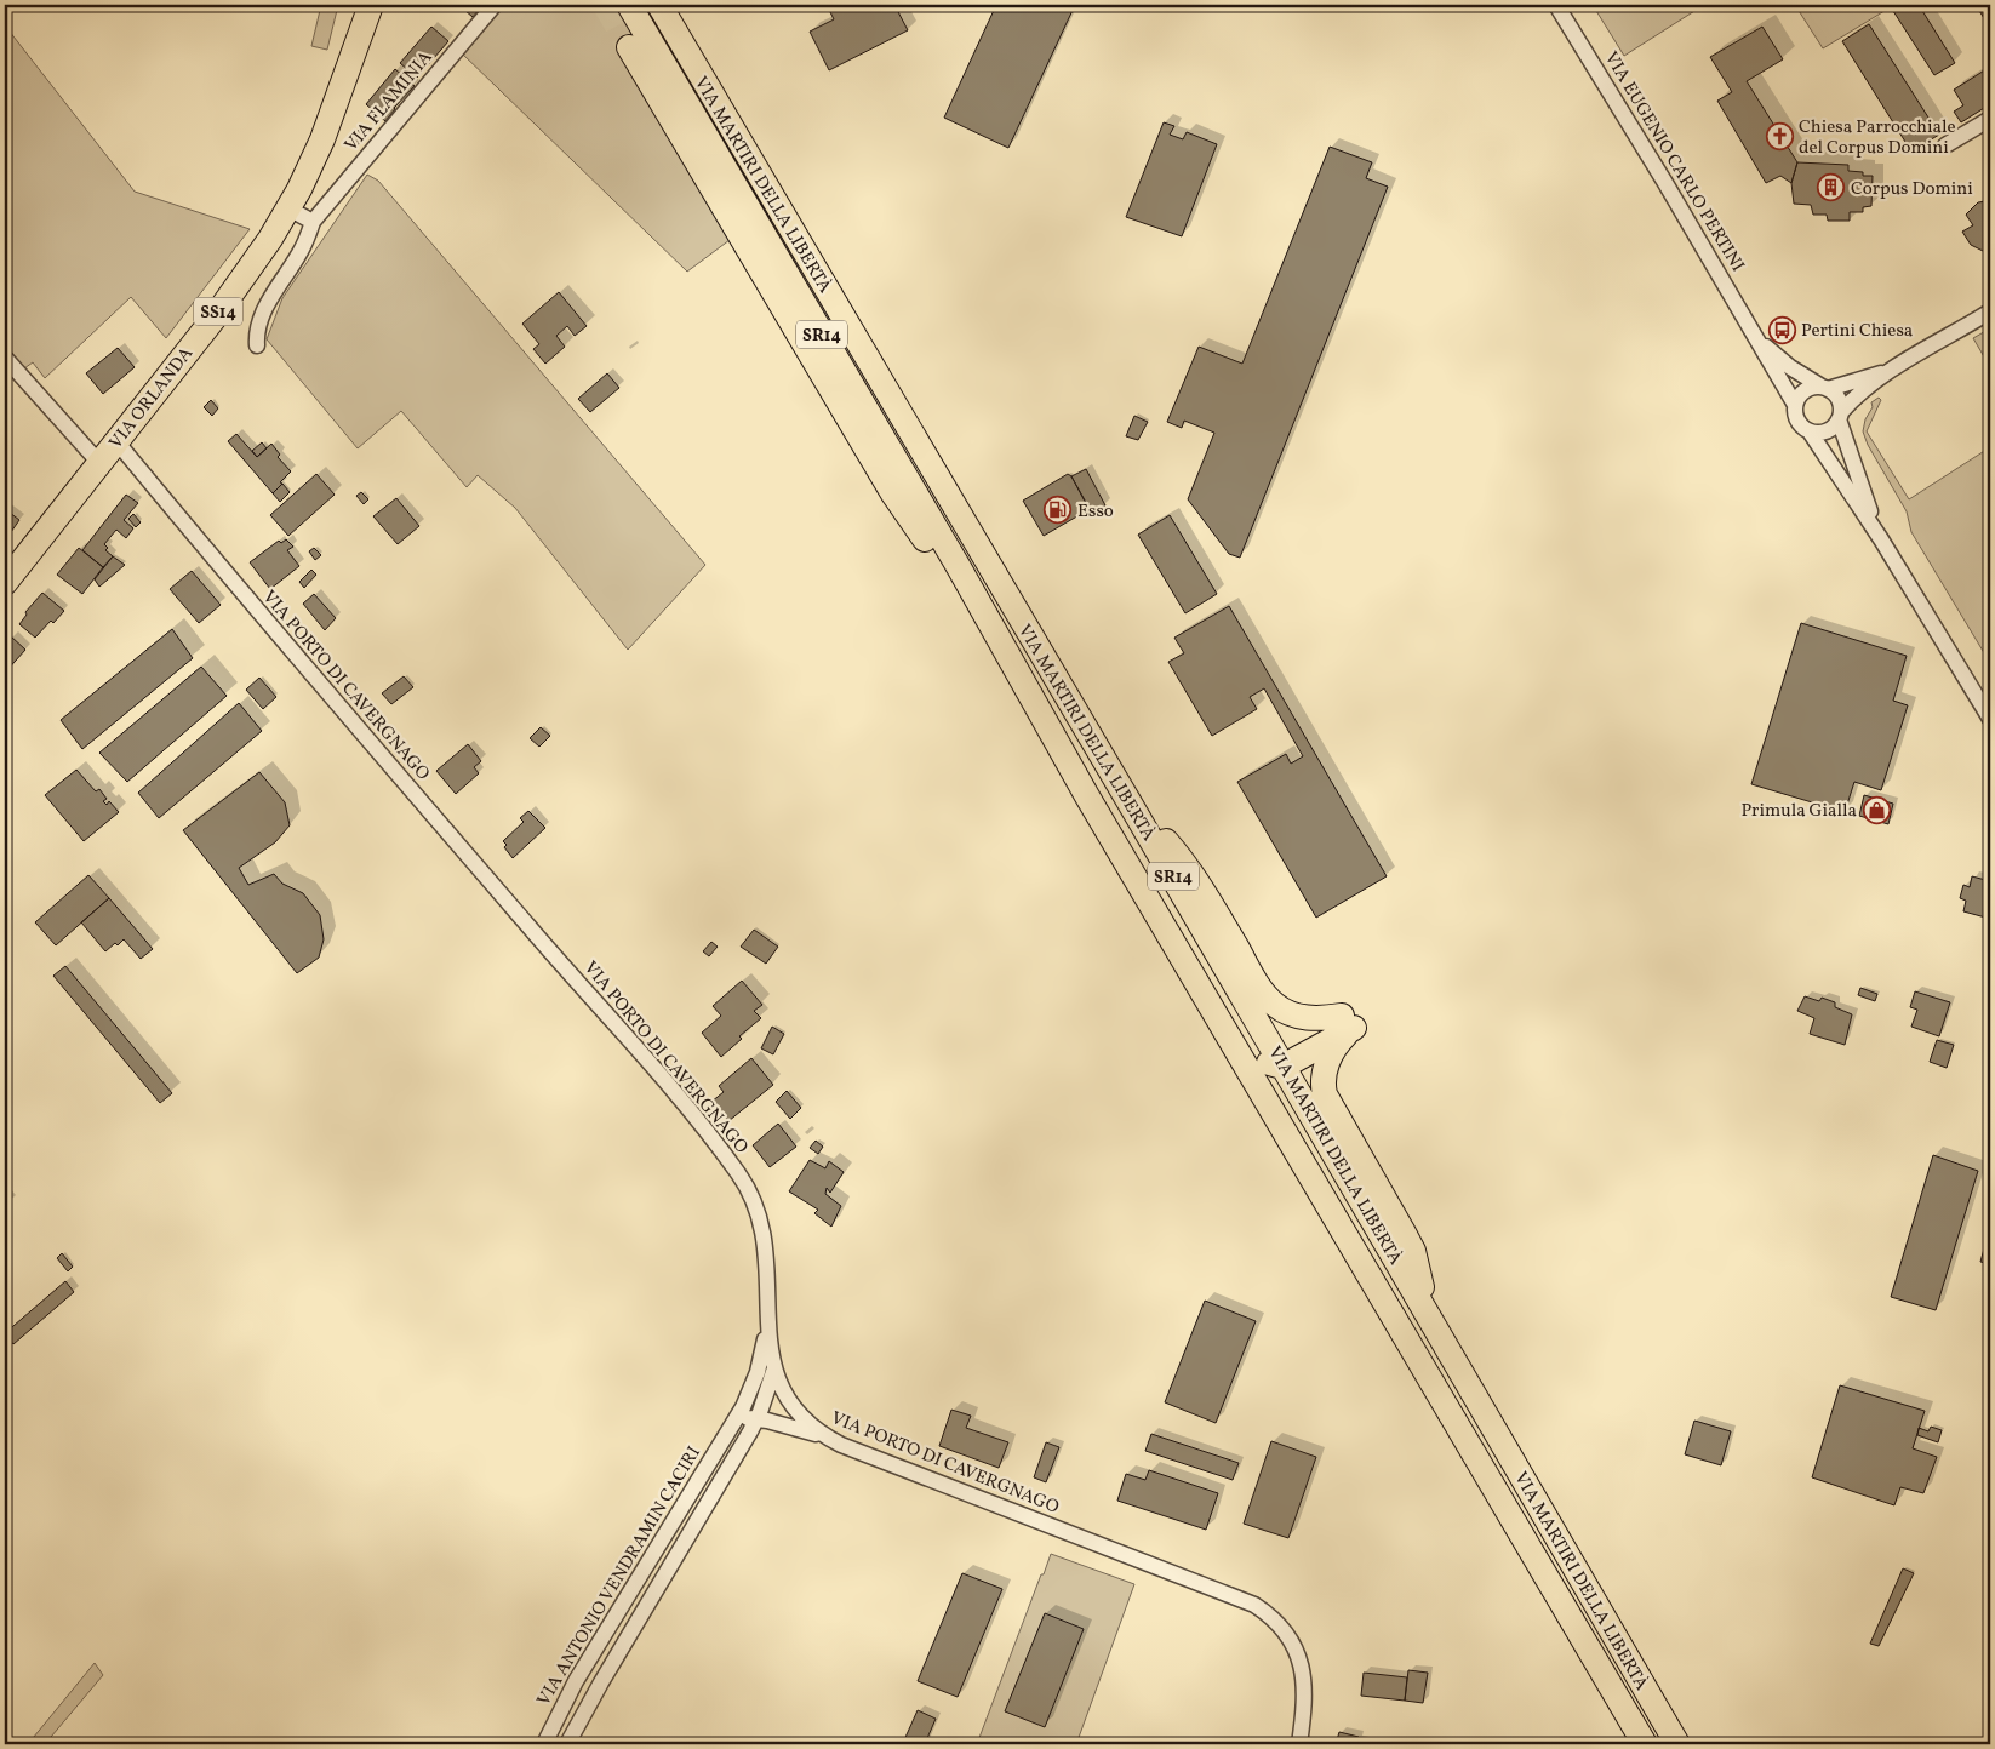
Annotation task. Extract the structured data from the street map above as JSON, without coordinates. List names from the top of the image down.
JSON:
{
  "streets": {
    "main road": [
      "VIA MARTIRI DELLA LIBERTÀ",
      "SS14",
      "SR14",
      "VIA ORLANDA"
    ],
    "street": [
      "VIA FLAMINIA",
      "VIA EUGENIO CARLO PERTINI",
      "VIA PORTO DI CAVERGNAGO",
      "VIA ANTONIO VENDRAMIN CACIRI"
    ]
  },
  "crossings": [
    ["VIA ORLANDA", "VIA PORTO DI CAVERGNAGO"],
    ["VIA PORTO DI CAVERGNAGO", "VIA ANTONIO VENDRAMIN CACIRI"]
  ],
  "places": {
    "church": ["Chiesa Parrocchiale del Corpus Domini"],
    "building": ["Corpus Domini"],
    "bus stop": ["Pertini Chiesa"],
    "fuel station": ["Esso"],
    "shop": ["Primula Gialla"]
  }
}
